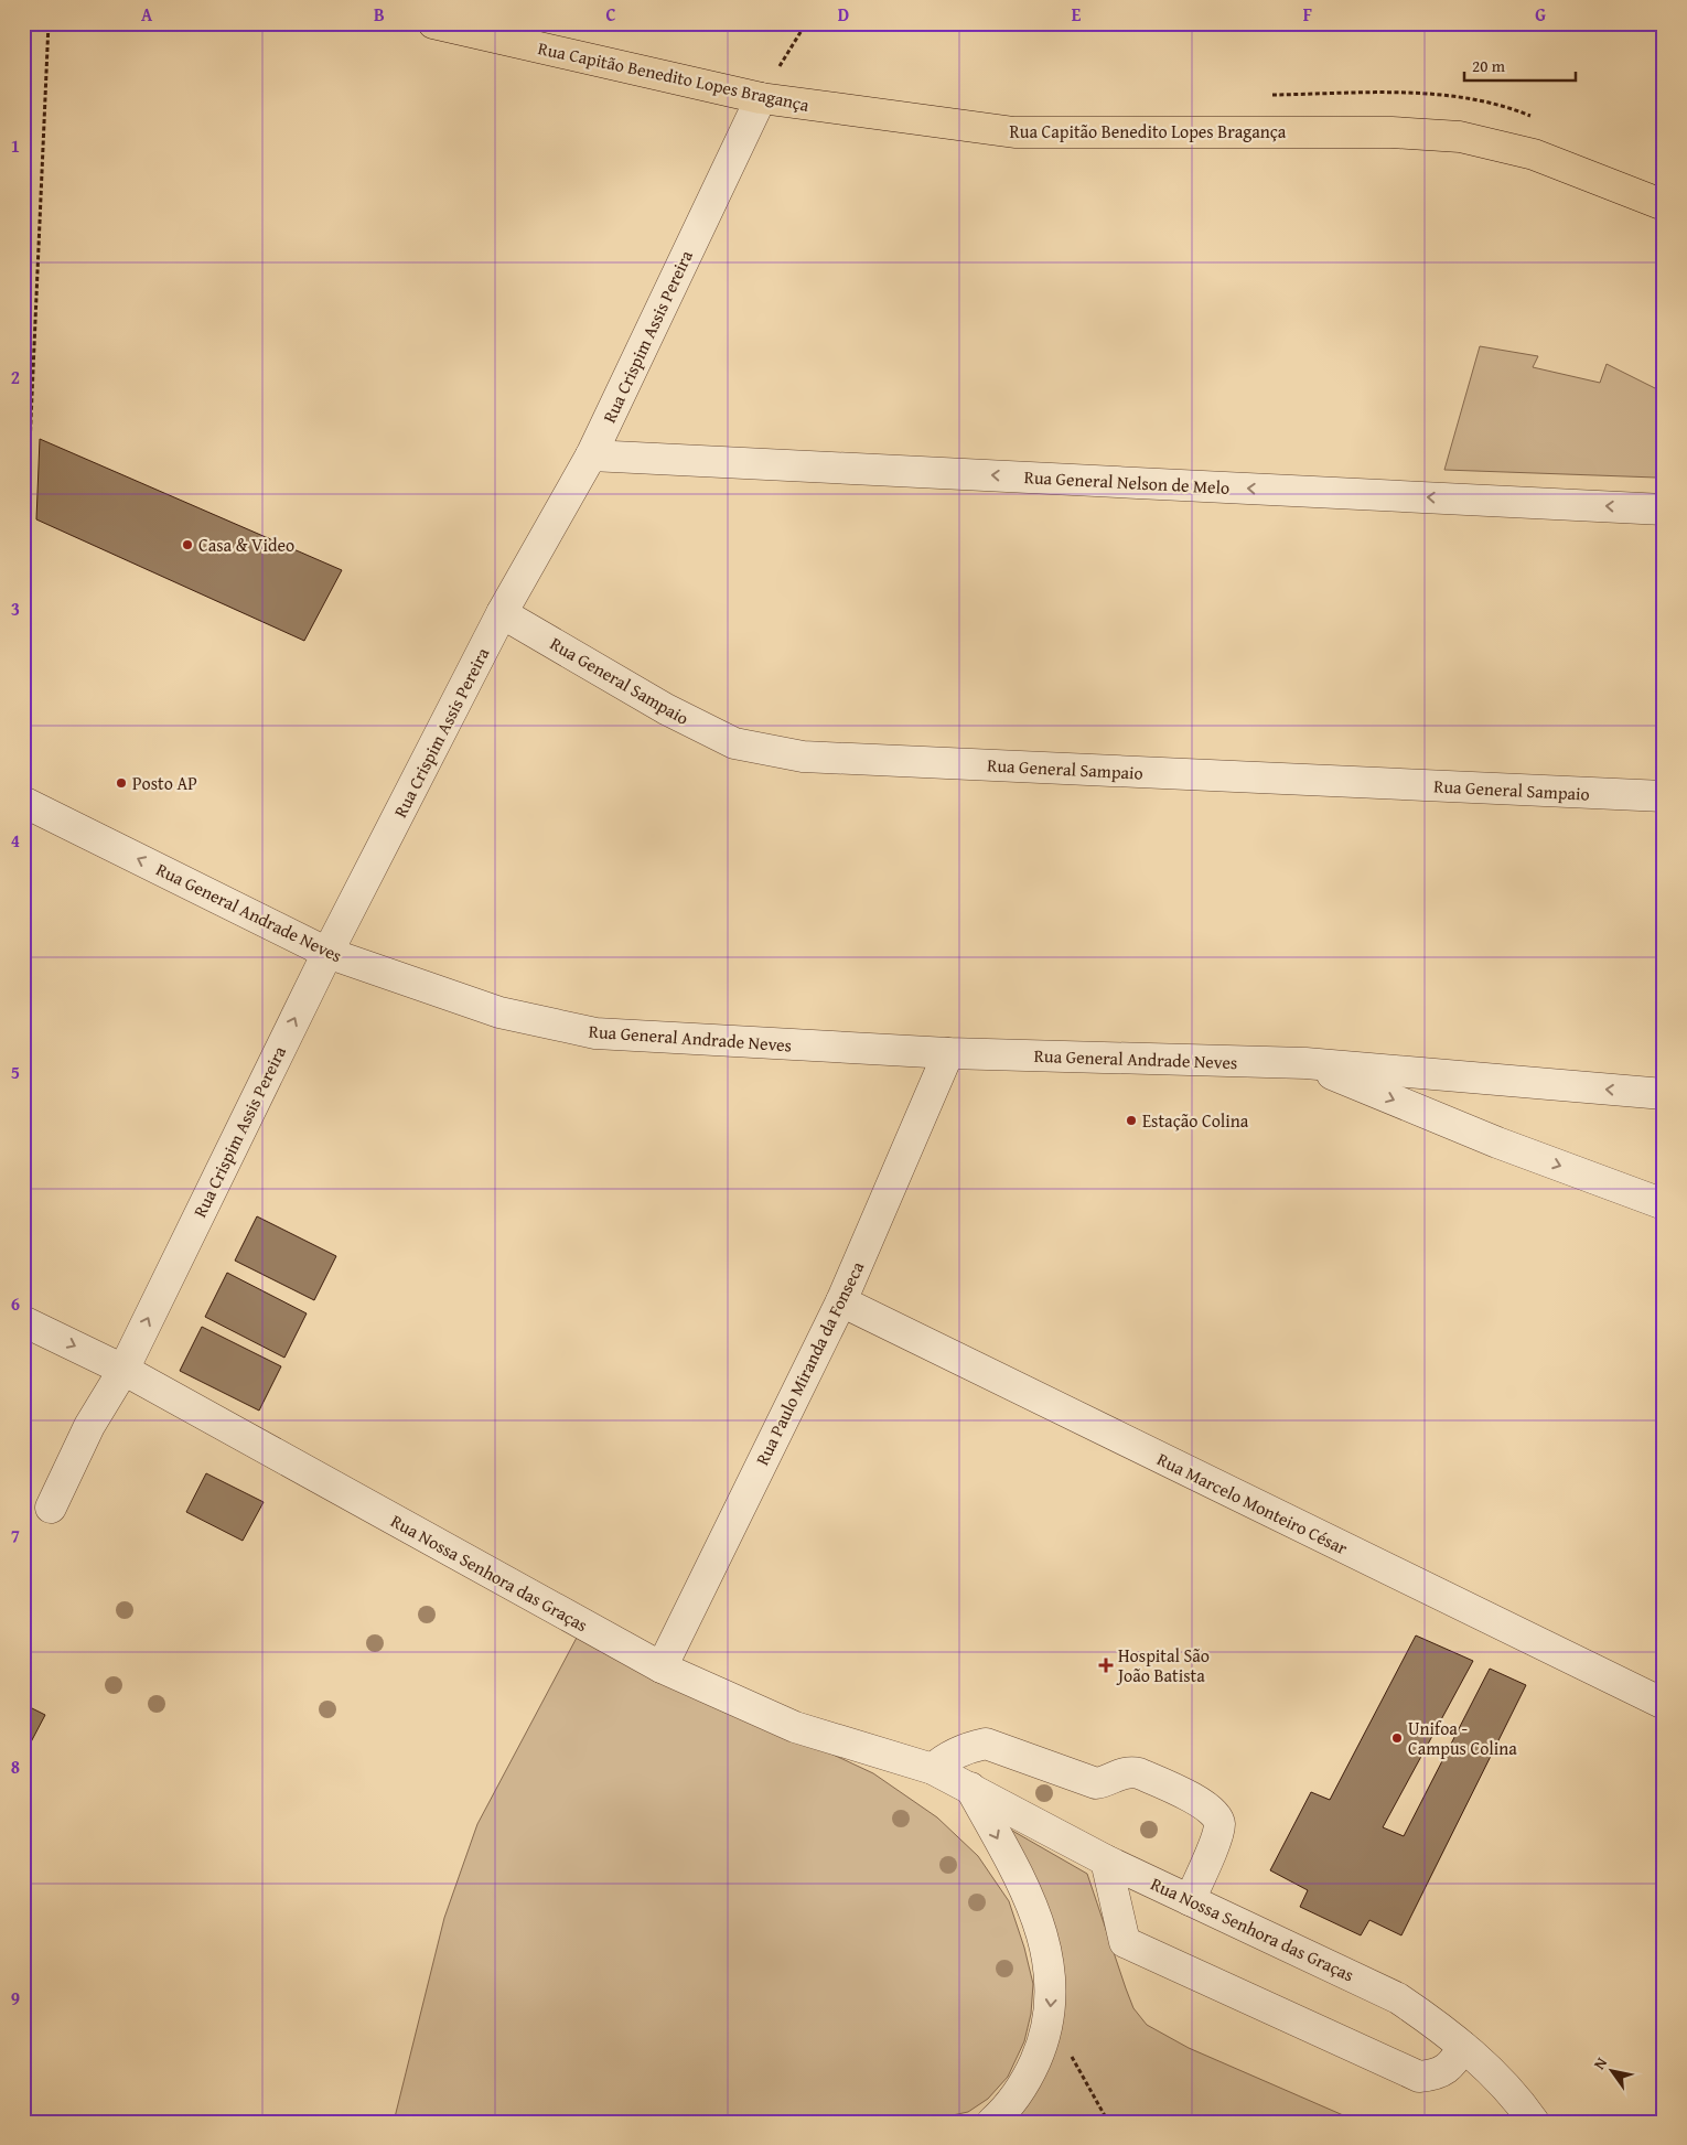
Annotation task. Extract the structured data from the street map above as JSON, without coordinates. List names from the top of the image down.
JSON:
{
  "streets": {
    "main road": ["Rua Capitão Benedito Lopes Bragança"],
    "street": [
      "Rua Crispim Assis Pereira",
      "Rua General Nelson de Melo",
      "Rua General Sampaio",
      "Rua General Andrade Neves",
      "Rua Paulo Miranda da Fonseca",
      "Rua Marcelo Monteiro César",
      "Rua Nossa Senhora das Graças"
    ]
  },
  "crossings": [
    ["Rua Capitão Benedito Lopes Bragança", "Rua Crispim Assis Pereira"],
    ["Rua Crispim Assis Pereira", "Rua General Nelson de Melo"],
    ["Rua Crispim Assis Pereira", "Rua General Sampaio"],
    ["Rua Crispim Assis Pereira", "Rua General Andrade Neves"],
    ["Rua Crispim Assis Pereira", "Rua Nossa Senhora das Graças"],
    ["Rua General Andrade Neves", "Rua Paulo Miranda da Fonseca"],
    ["Rua Paulo Miranda da Fonseca", "Rua Marcelo Monteiro César"],
    ["Rua Paulo Miranda da Fonseca", "Rua Nossa Senhora das Graças"]
  ],
  "one_way": ["Rua General Nelson de Melo"],
  "places": {
    "other": [
      "Casa & Video",
      "Posto AP",
      "Estação Colina",
      "Unifoa - Campus Colina"
    ],
    "health": ["Hospital São João Batista"]
  },
  "scale_bar": "20 m",
  "north": "top left",
  "grid": {
    "columns": [
      "A",
      "B",
      "C",
      "D",
      "E",
      "F",
      "G"
    ],
    "rows": [
      "1",
      "2",
      "3",
      "4",
      "5",
      "6",
      "7",
      "8",
      "9"
    ]
  }
}
